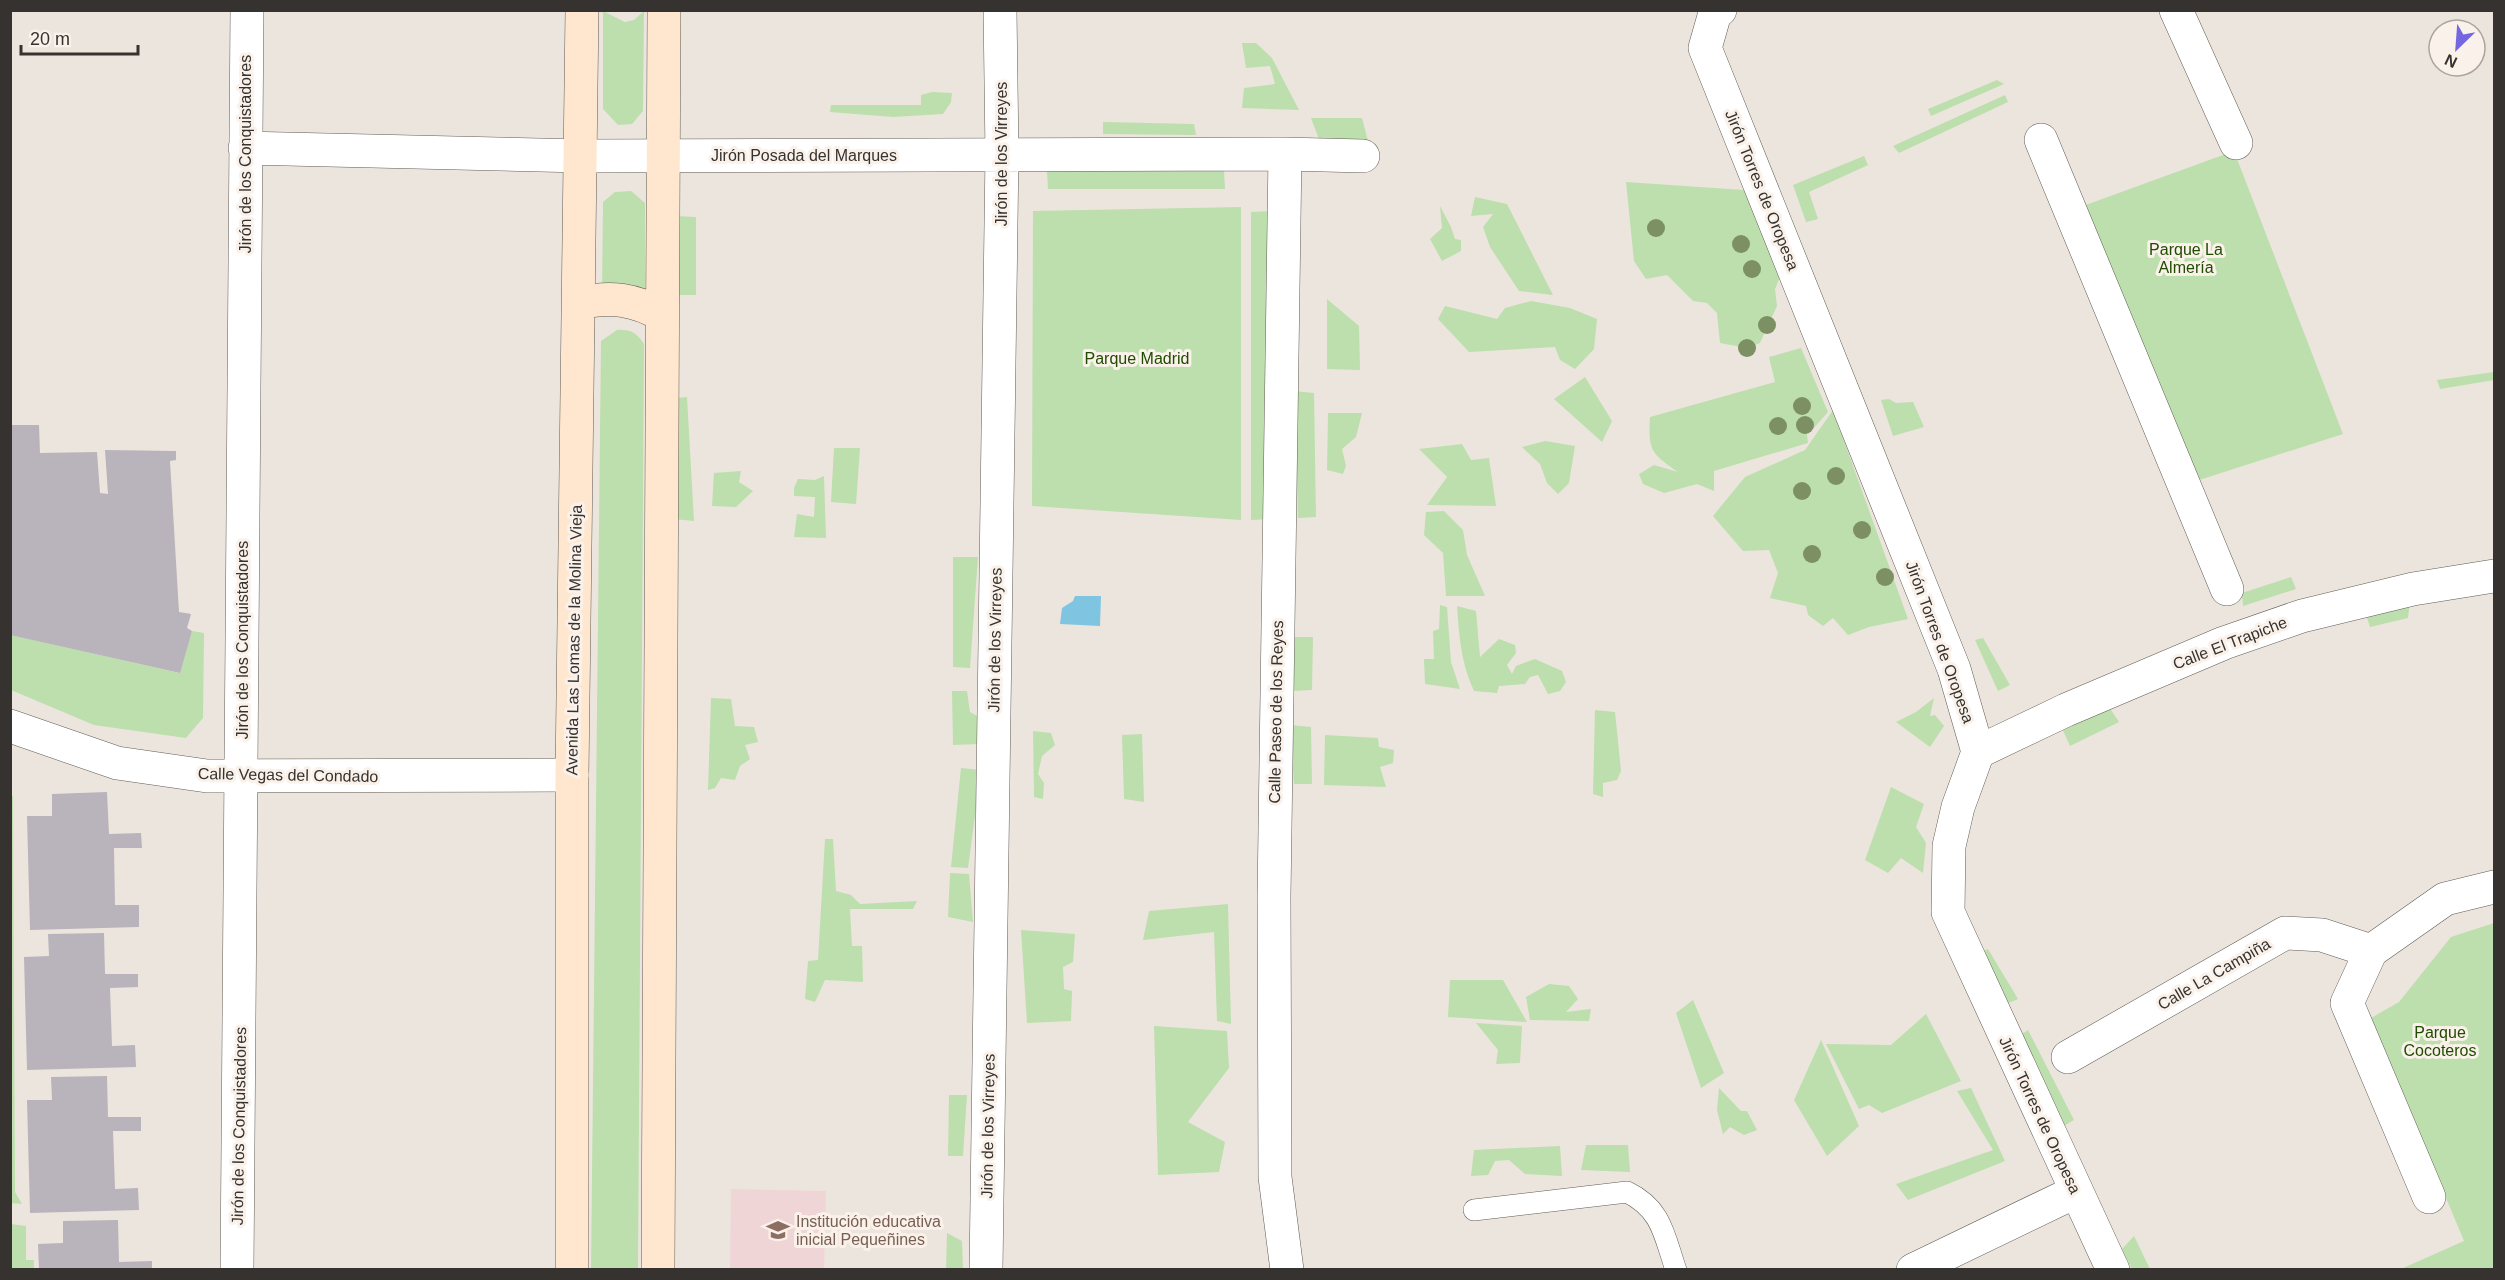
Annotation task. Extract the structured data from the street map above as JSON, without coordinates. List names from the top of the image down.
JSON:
{
  "streets": {
    "street": [
      "Jirón de los Conquistadores",
      "Jirón de los Virreyes",
      "Jirón Posada del Marques",
      "Jirón Torres de Oropesa",
      "Avenida Las Lomas de la Molina Vieja",
      "Calle El Trapiche",
      "Calle Paseo de los Reyes",
      "Calle Vegas del Condado",
      "Calle La Campiña"
    ]
  },
  "crossings": [
    ["Jirón de los Conquistadores", "Jirón Posada del Marques"],
    ["Jirón de los Conquistadores", "Calle Vegas del Condado"],
    ["Jirón de los Virreyes", "Jirón Posada del Marques"],
    ["Jirón Posada del Marques", "Avenida Las Lomas de la Molina Vieja"],
    ["Jirón Posada del Marques", "Calle Paseo de los Reyes"],
    ["Jirón Torres de Oropesa", "Calle El Trapiche"],
    ["Avenida Las Lomas de la Molina Vieja", "Calle Vegas del Condado"]
  ],
  "parks": ["Parque La Almería", "Parque Madrid", "Parque Cocoteros"],
  "places": {
    "school or university": ["Institución educativa inicial Pequeñines"]
  },
  "scale_bar": "20 m",
  "north": "bottom left"
}
